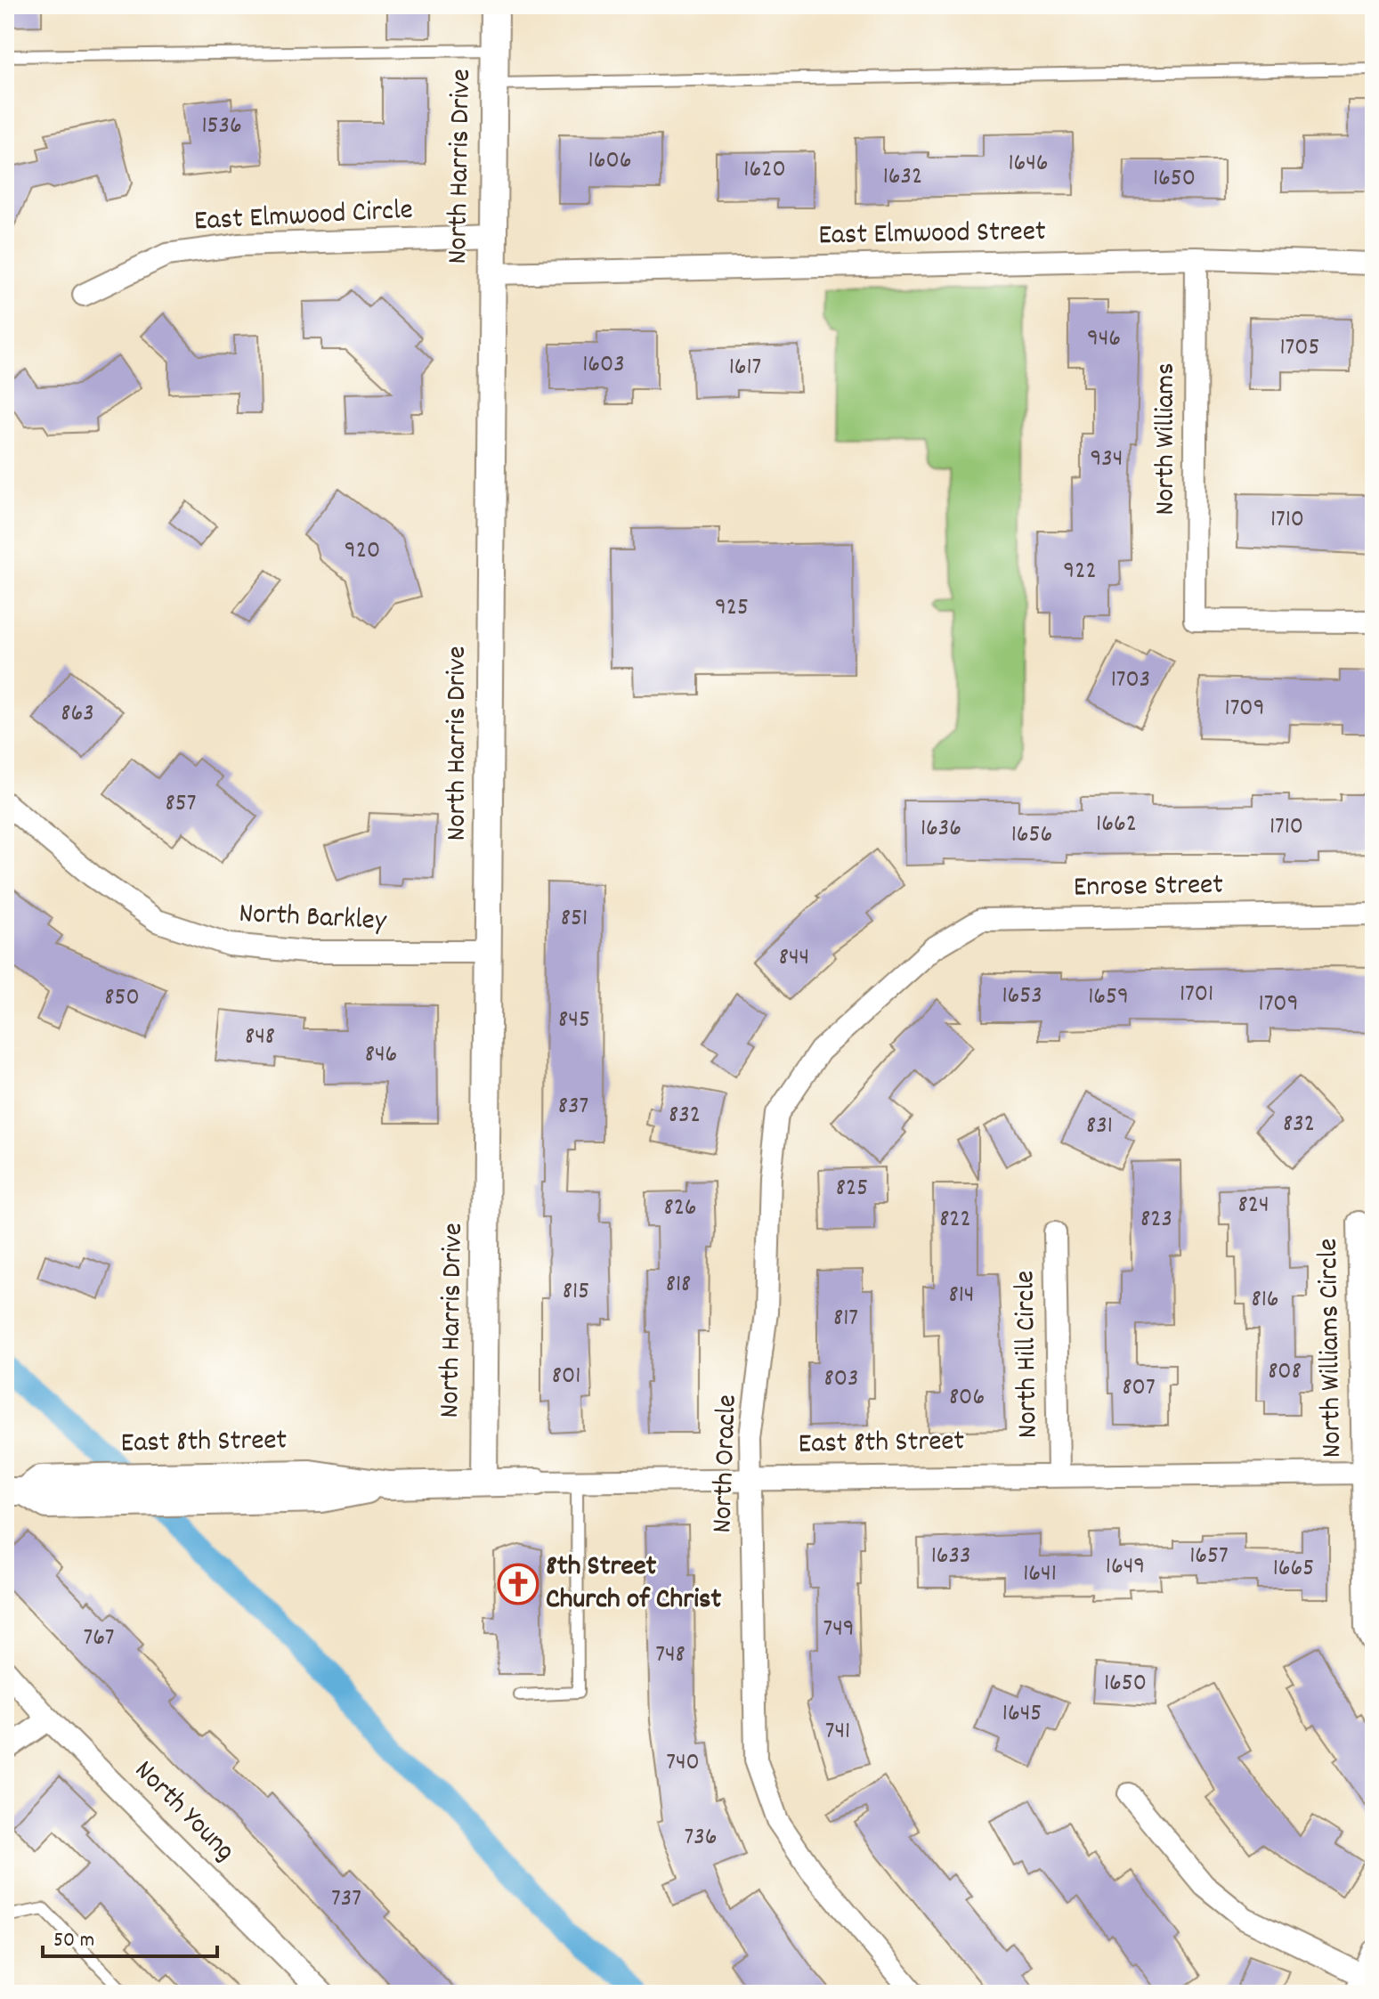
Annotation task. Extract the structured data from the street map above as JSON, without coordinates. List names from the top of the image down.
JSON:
{
  "streets": {
    "street": [
      "North Harris Drive",
      "East Elmwood Circle",
      "East Elmwood Street",
      "North Williams",
      "Enrose Street",
      "North Barkley",
      "North Williams Circle",
      "North Hill Circle",
      "East 8th Street",
      "North Oracle",
      "North Young"
    ]
  },
  "crossings": [
    ["North Harris Drive", "East Elmwood Circle"],
    ["North Harris Drive", "East Elmwood Street"],
    ["North Harris Drive", "North Barkley"],
    ["North Harris Drive", "East 8th Street"],
    ["East Elmwood Street", "North Williams"],
    ["Enrose Street", "North Oracle"],
    ["North Williams Circle", "East 8th Street"],
    ["North Hill Circle", "East 8th Street"],
    ["East 8th Street", "North Oracle"]
  ],
  "places": {
    "church": ["8th Street Church of Christ"]
  },
  "house_numbers": [
    "1536",
    "1606",
    "1646",
    "1620",
    "1632",
    "1650",
    "946",
    "1705",
    "1603",
    "1617",
    "934",
    "1710",
    "920",
    "922",
    "925",
    "1703",
    "1709",
    "863",
    "857",
    "1662",
    "1710",
    "1636",
    "1656",
    "851",
    "844",
    "1701",
    "1653",
    "1659",
    "850",
    "1709",
    "845",
    "848",
    "846",
    "837",
    "832",
    "832",
    "831",
    "825",
    "824",
    "826",
    "822",
    "823",
    "818",
    "815",
    "814",
    "816",
    "817",
    "808",
    "801",
    "803",
    "807",
    "806",
    "1633",
    "1657",
    "1649",
    "1665",
    "1641",
    "749",
    "767",
    "748",
    "1650",
    "1645",
    "741",
    "740",
    "736",
    "737"
  ],
  "scale_bar": "50 m"
}
